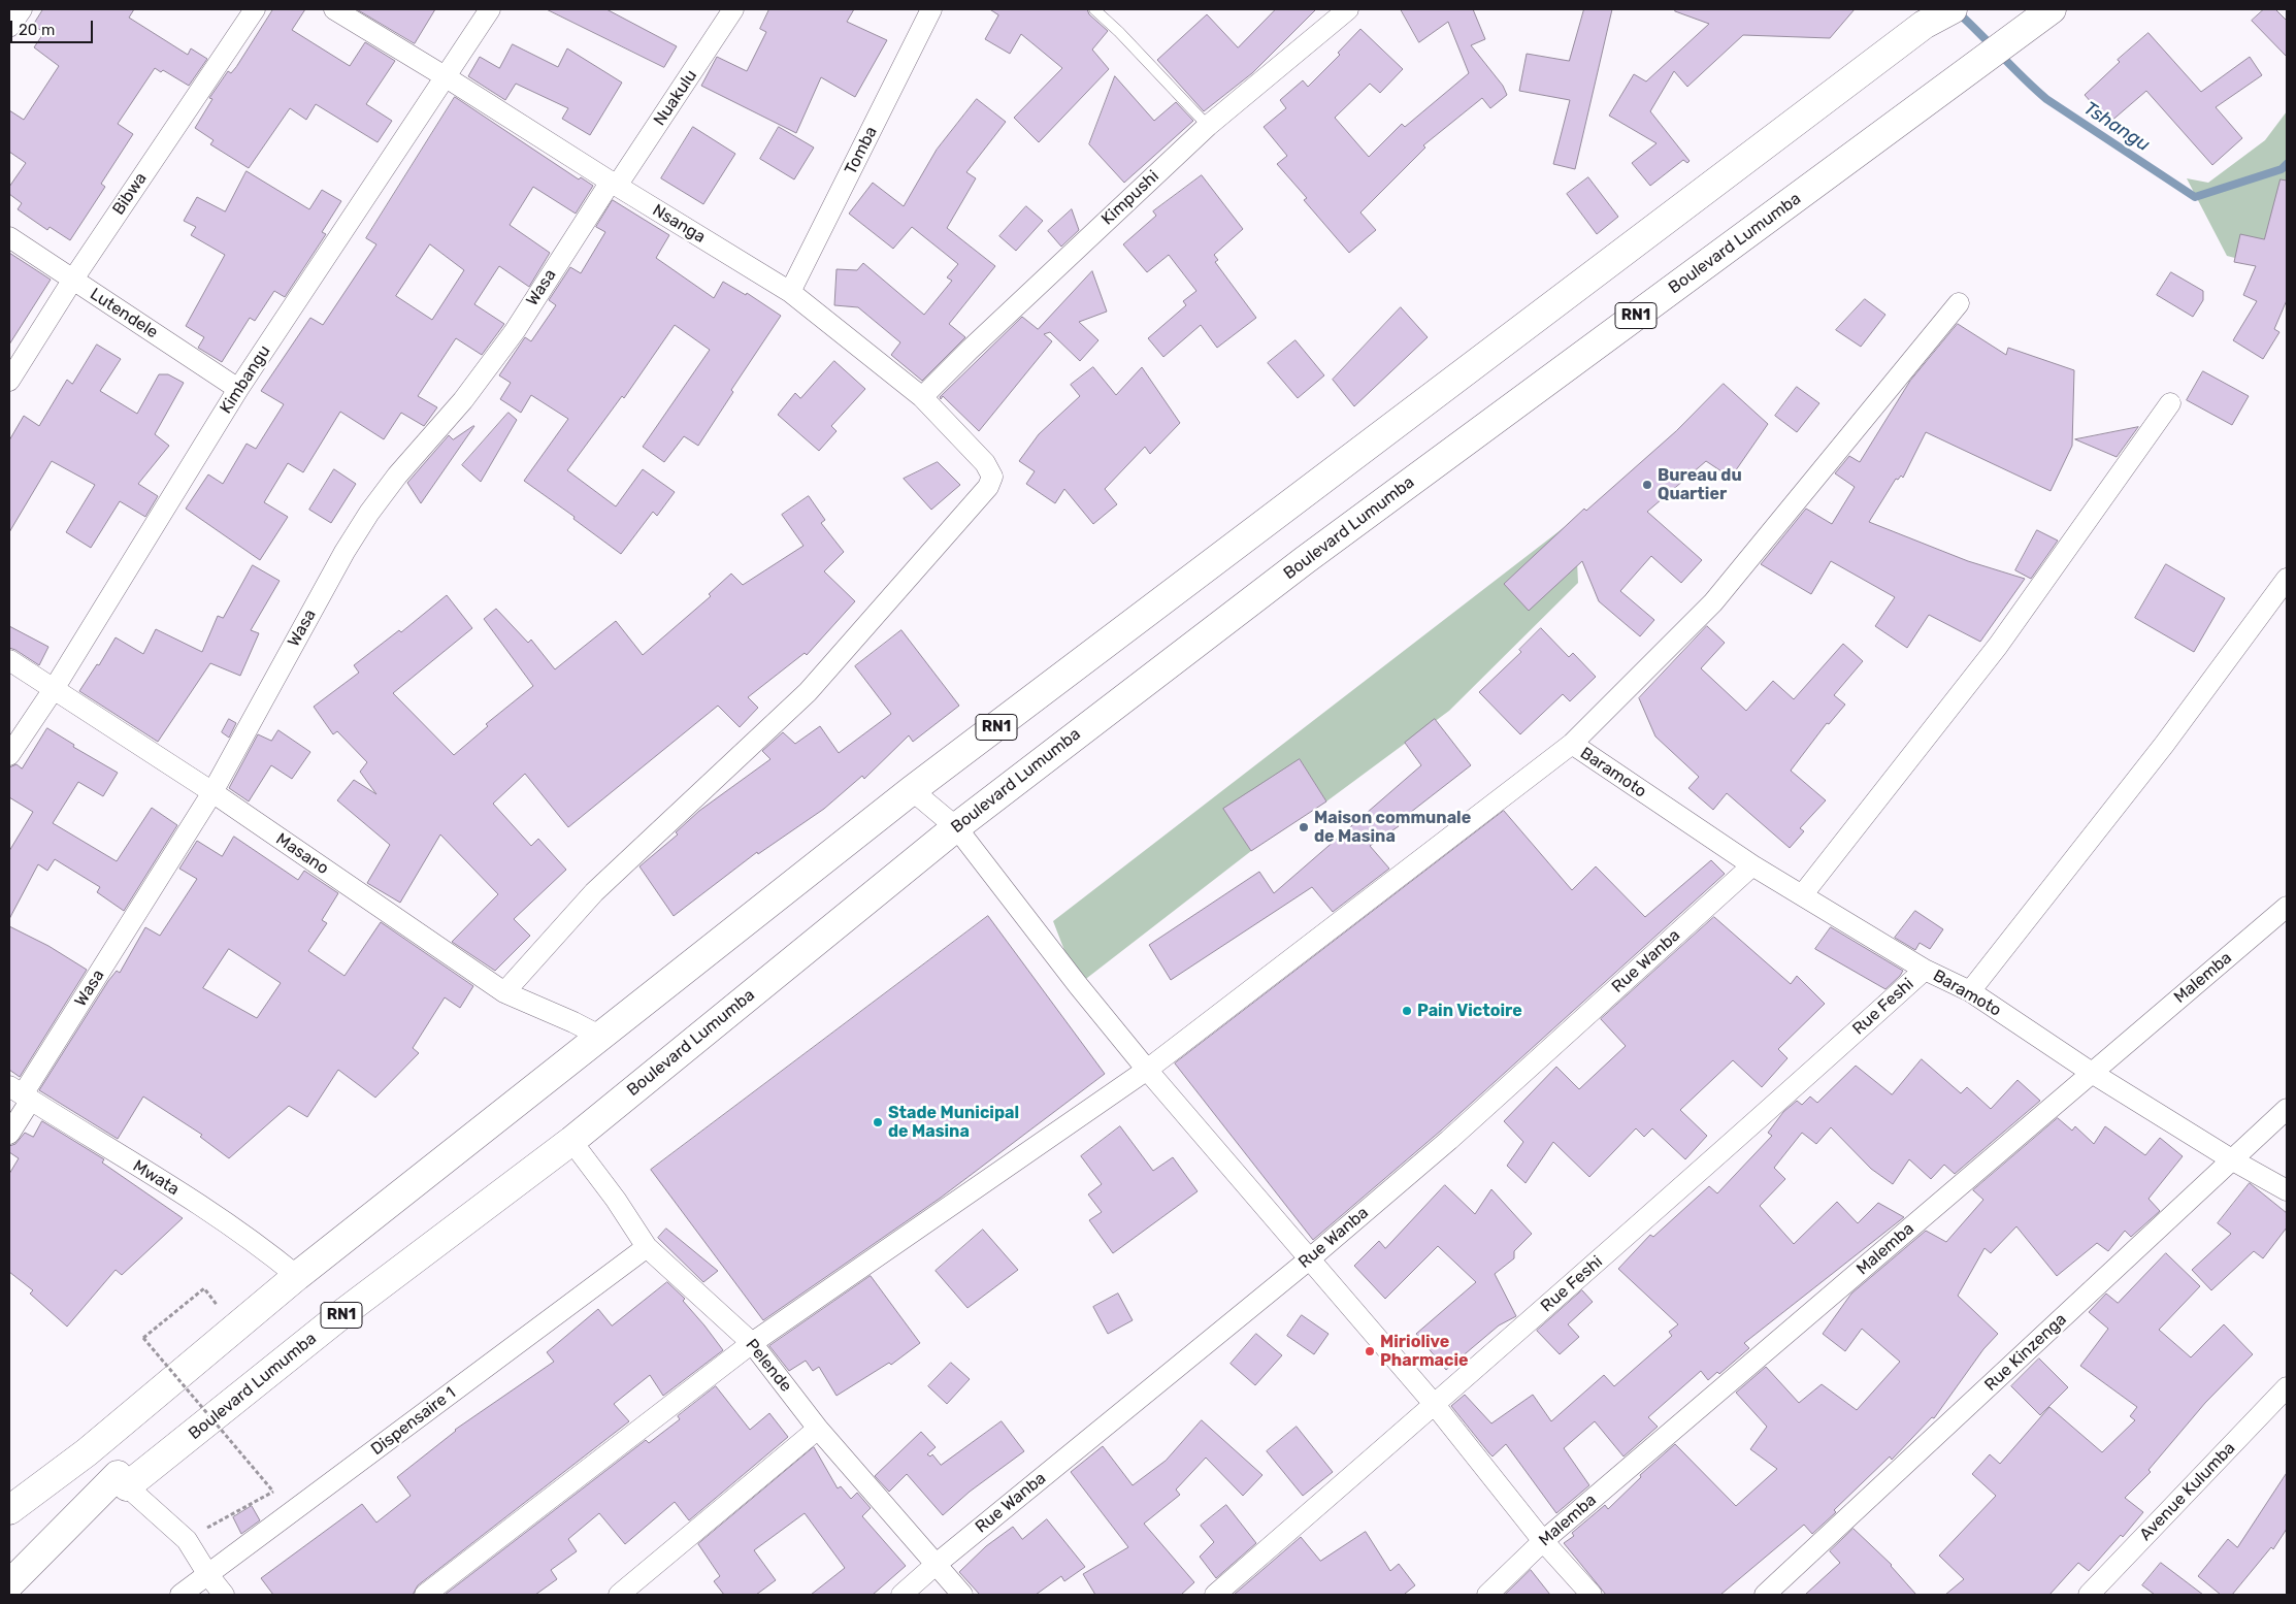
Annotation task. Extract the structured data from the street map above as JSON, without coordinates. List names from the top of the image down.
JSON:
{
  "streets": {
    "highway": ["Boulevard Lumumba", "RN1"],
    "street": [
      "Nuakulu",
      "Tomba",
      "Bibwa",
      "Kimpushi",
      "Nsanga",
      "Wasa",
      "Lutendele",
      "Kimbangu",
      "Baramoto",
      "Masano",
      "Rue Wanba",
      "Malemba",
      "Rue Feshi",
      "Mwata",
      "Rue Kinzenga",
      "Pelende",
      "Dispensaire 1",
      "Avenue Kulumba"
    ]
  },
  "crossings": [
    ["Nuakulu", "Nsanga"],
    ["Nuakulu", "Wasa"],
    ["Tomba", "Nsanga"],
    ["Bibwa", "Lutendele"],
    ["Kimpushi", "Nsanga"],
    ["Nsanga", "Wasa"],
    ["Nsanga", "Kimbangu"],
    ["Nsanga", "Masano"],
    ["Boulevard Lumumba", "Pelende"],
    ["Wasa", "Masano"],
    ["Wasa", "Mwata"],
    ["Lutendele", "Kimbangu"],
    ["RN1", "Masano"],
    ["RN1", "Mwata"],
    ["Kimbangu", "Masano"],
    ["Baramoto", "Rue Wanba"],
    ["Baramoto", "Malemba"],
    ["Baramoto", "Rue Feshi"],
    ["Baramoto", "Rue Kinzenga"],
    ["Rue Wanba", "Pelende"],
    ["Pelende", "Dispensaire 1"]
  ],
  "water": ["Tshangu"],
  "places": [
    "Bureau du Quartier",
    "Maison communale de Masina",
    "Pain Victoire",
    "Stade Municipal de Masina",
    "Miriolive Pharmacie"
  ],
  "scale_bar": "20 m"
}
